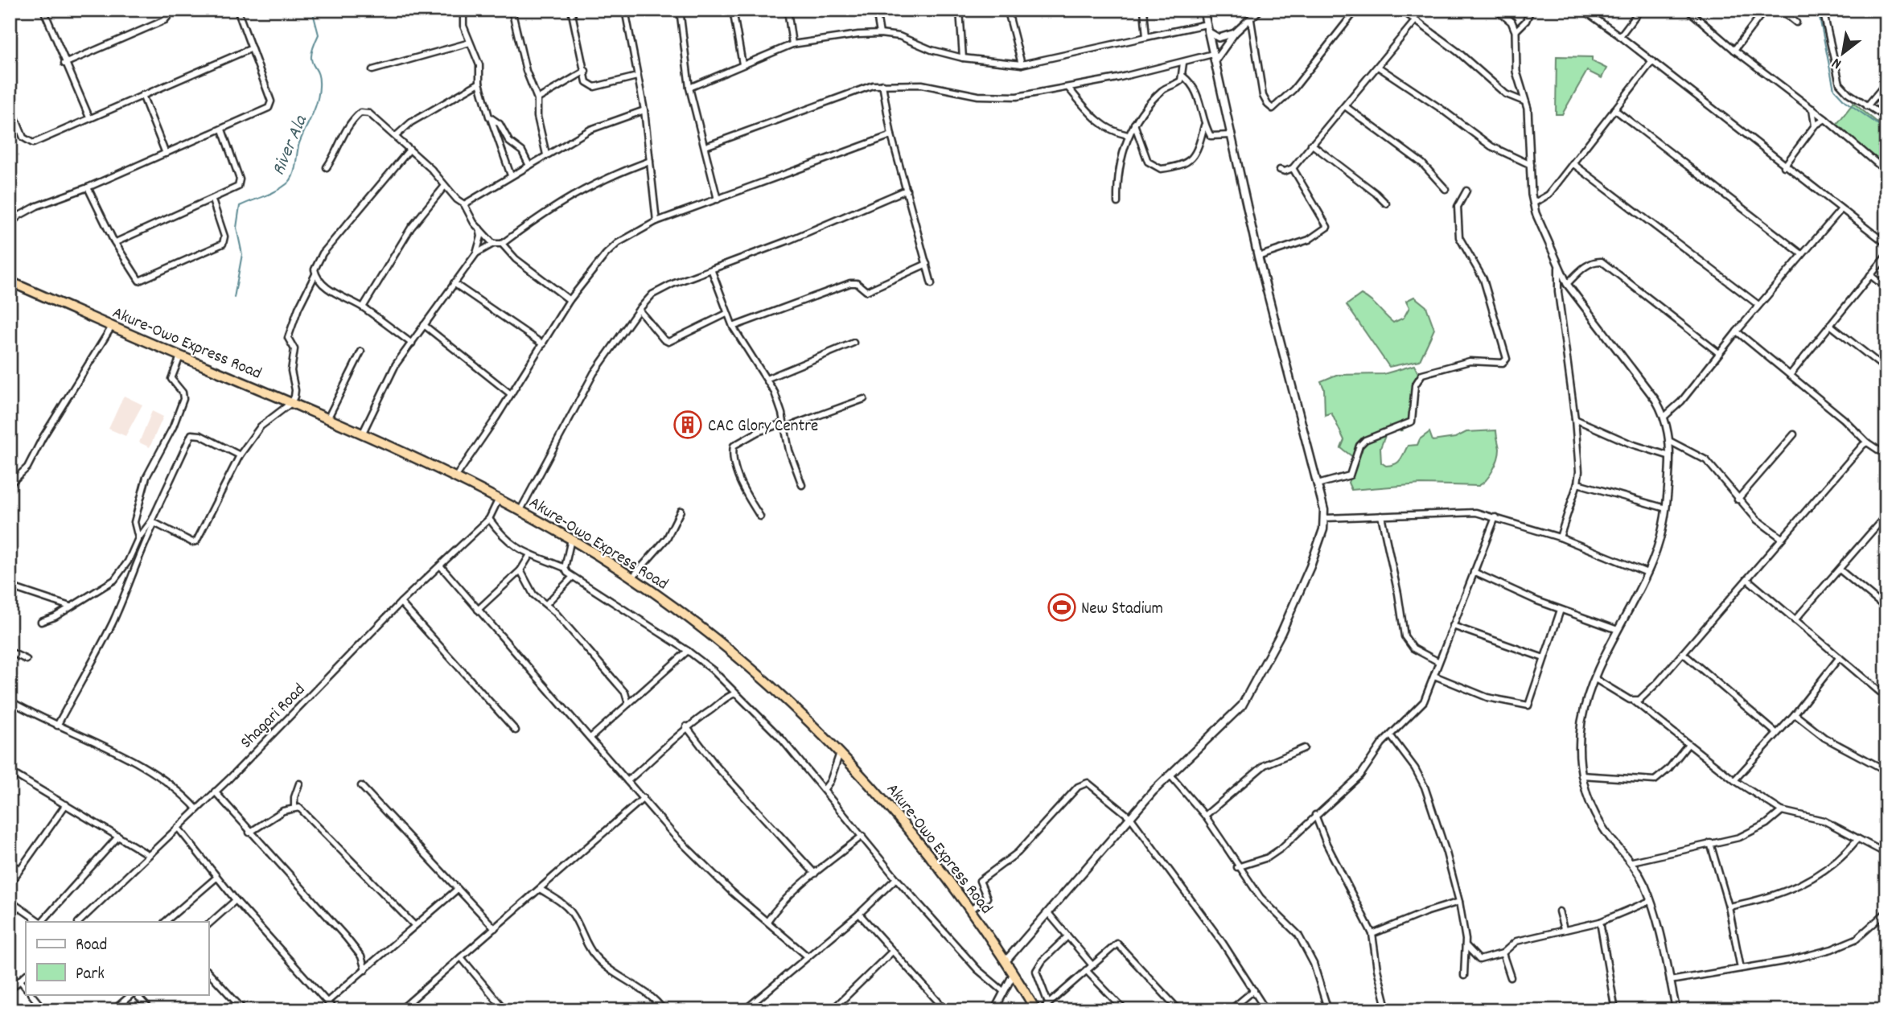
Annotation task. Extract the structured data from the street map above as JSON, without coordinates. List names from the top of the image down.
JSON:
{
  "streets": {
    "highway": ["Akure-Owo Express Road"],
    "street": ["Shagari Road"]
  },
  "crossings": [
    ["Akure-Owo Express Road", "Shagari Road"]
  ],
  "water": ["River Ala"],
  "places": {
    "building": ["CAC Glory Centre"],
    "sports": ["New Stadium"]
  },
  "legend": ["Road", "Park"],
  "north": "bottom left"
}
